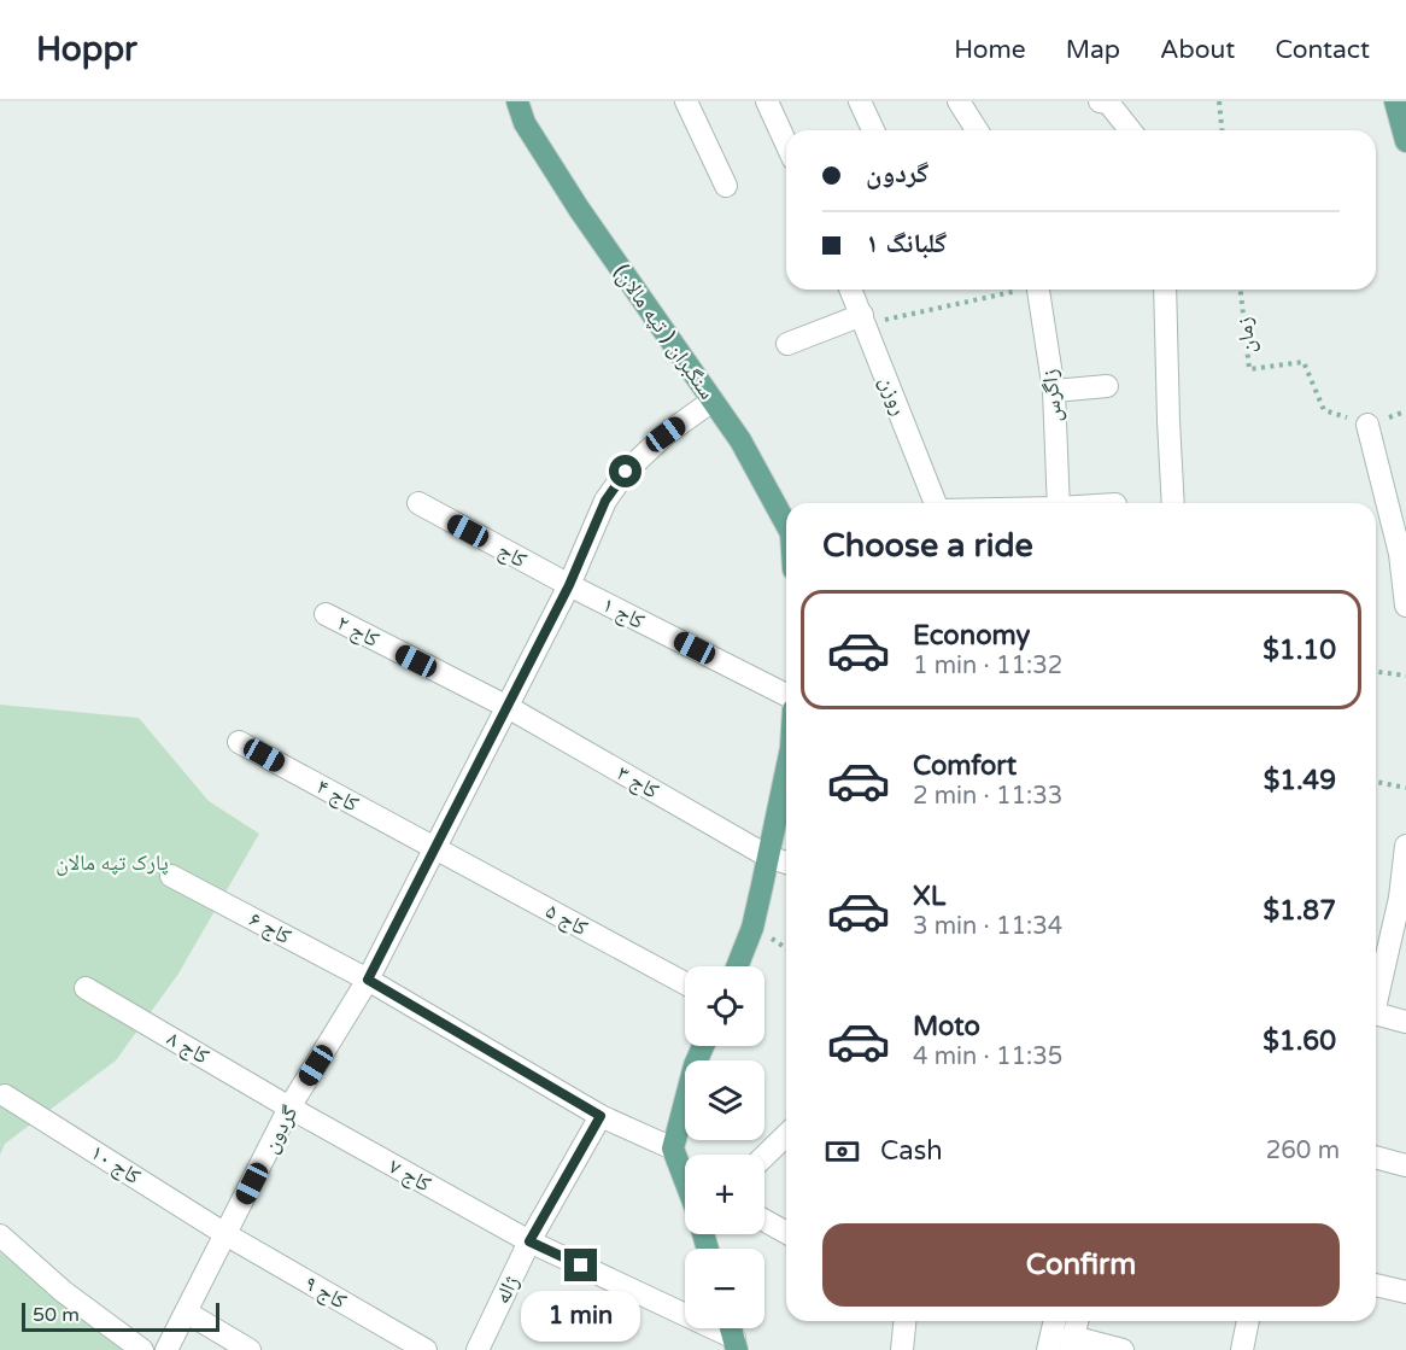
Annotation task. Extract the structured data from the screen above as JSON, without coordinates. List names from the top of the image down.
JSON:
{
  "streets": {
    "main road": ["سنگبران ( تپه مالان)"],
    "street": [
      "روزن",
      "زاگرس",
      "کاج",
      "کاج ۱",
      "کاج ۲",
      "کاج ۳",
      "کاج ۴",
      "کاج ۵",
      "کاج ۶",
      "کاج ۸",
      "گردون",
      "کاج ۱۰",
      "کاج ۷",
      "ژاله",
      "کاج ۹"
    ],
    "path": ["زمان"]
  },
  "crossings": [
    ["سنگبران ( تپه مالان)", "گردون"],
    ["کاج", "کاج ۱"],
    ["کاج", "گردون"],
    ["کاج ۱", "گردون"],
    ["کاج ۲", "کاج ۳"],
    ["کاج ۲", "گردون"],
    ["کاج ۳", "گردون"],
    ["کاج ۴", "کاج ۵"],
    ["کاج ۴", "گردون"],
    ["کاج ۵", "گردون"],
    ["کاج ۶", "گردون"],
    ["کاج ۶", "ژاله"],
    ["کاج ۸", "گردون"],
    ["کاج ۸", "کاج ۷"],
    ["گردون", "کاج ۱۰"],
    ["گردون", "کاج ۷"],
    ["گردون", "کاج ۹"],
    ["کاج ۱۰", "کاج ۹"],
    ["کاج ۷", "ژاله"]
  ],
  "parks": ["پارک تپه مالان"],
  "scale_bar": "50 m",
  "page": {
    "header": "Hoppr",
    "nav": [
      "Home",
      "Map",
      "About",
      "Contact"
    ],
    "banner": ["گردون", "گلبانگ ۱"],
    "heading": "Choose a ride",
    "list": [
      {
        "name": "Economy",
        "note": "1 min · 11:32",
        "value": "$1.10"
      },
      {
        "name": "Comfort",
        "note": "2 min · 11:33",
        "value": "$1.49"
      },
      {
        "name": "XL",
        "note": "3 min · 11:34",
        "value": "$1.87"
      },
      {
        "name": "Moto",
        "note": "4 min · 11:35",
        "value": "$1.60"
      }
    ],
    "map_buttons": ["+", "−"],
    "pay": ["Cash", "260 m"],
    "buttons": "Confirm",
    "bubble": "1 min",
    "scale": "50 m"
  }
}
